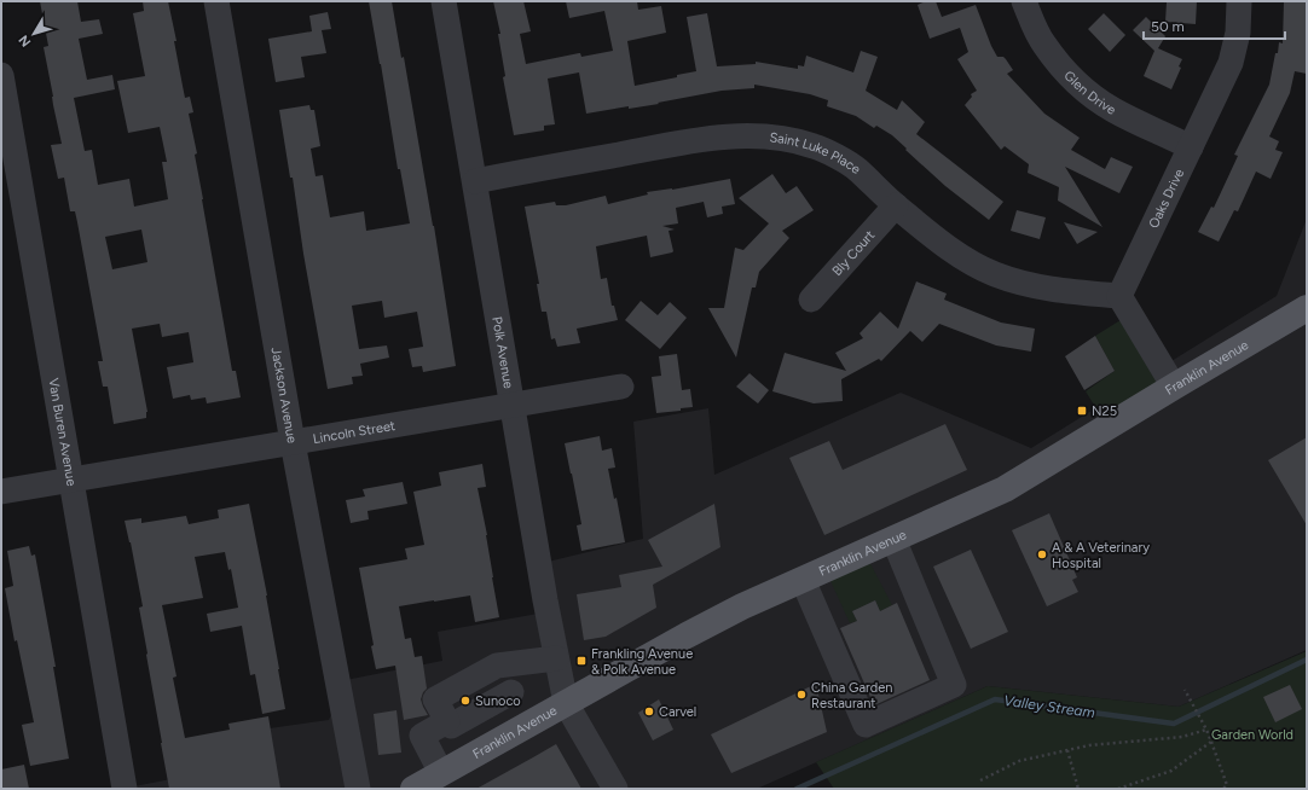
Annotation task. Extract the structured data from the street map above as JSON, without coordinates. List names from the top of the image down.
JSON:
{
  "streets": {
    "main road": ["Franklin Avenue"],
    "street": [
      "Glen Drive",
      "Saint Luke Place",
      "Oaks Drive",
      "Bly Court",
      "Polk Avenue",
      "Jackson Avenue",
      "Van Buren Avenue",
      "Lincoln Street"
    ]
  },
  "crossings": [
    ["Glen Drive", "Oaks Drive"],
    ["Saint Luke Place", "Oaks Drive"],
    ["Saint Luke Place", "Bly Court"],
    ["Saint Luke Place", "Polk Avenue"],
    ["Polk Avenue", "Franklin Avenue"],
    ["Polk Avenue", "Lincoln Street"],
    ["Jackson Avenue", "Lincoln Street"],
    ["Van Buren Avenue", "Lincoln Street"]
  ],
  "water": ["Valley Stream"],
  "parks": ["Garden World"],
  "places": {
    "transit": ["N25", "Frankling Avenue & Polk Avenue"],
    "other": [
      "A & A Veterinary Hospital",
      "China Garden Restaurant",
      "Sunoco",
      "Carvel"
    ]
  },
  "scale_bar": "50 m",
  "north": "bottom left"
}
